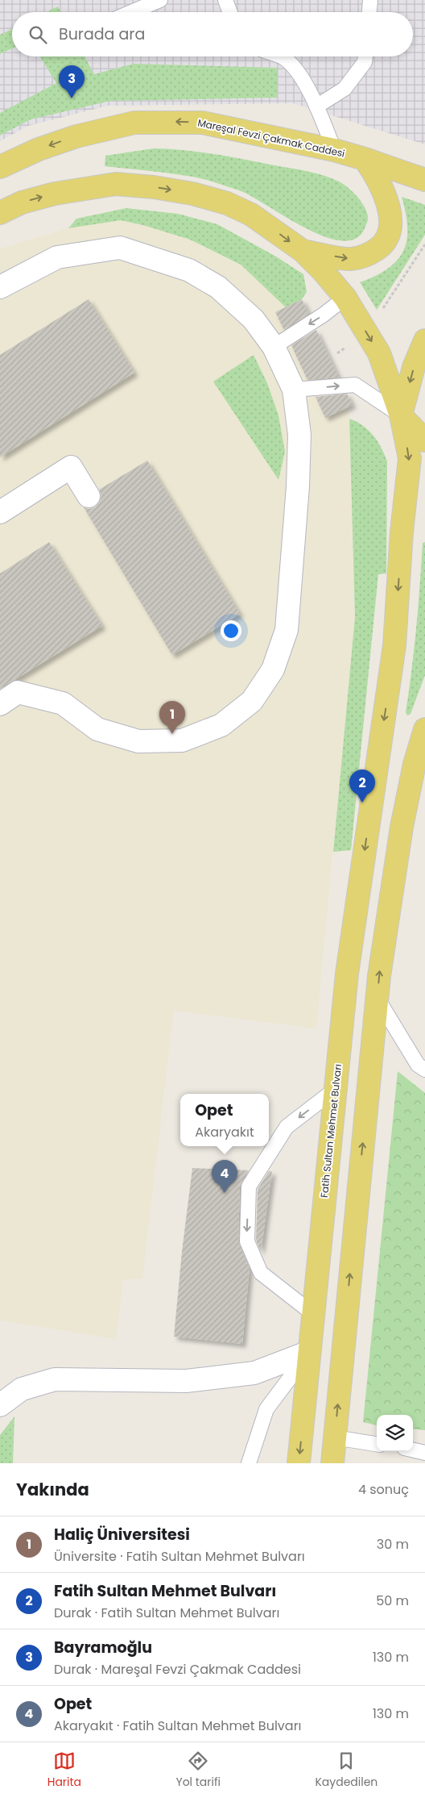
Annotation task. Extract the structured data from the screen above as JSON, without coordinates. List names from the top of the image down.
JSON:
{
  "streets": {
    "main road": ["Mareşal Fevzi Çakmak Caddesi", "Fatih Sultan Mehmet Bulvarı"]
  },
  "page": {
    "search": "Burada ara",
    "pins": [
      "3",
      "1",
      "2",
      "4"
    ],
    "popup": ["Opet", "Akaryakıt"],
    "heading": ["Yakında", "4 sonuç"],
    "list": [
      {
        "mark": "1",
        "name": "Haliç Üniversitesi",
        "note": "Üniversite · Fatih Sultan Mehmet Bulvarı",
        "value": "30 m"
      },
      {
        "mark": "2",
        "name": "Fatih Sultan Mehmet Bulvarı",
        "note": "Durak · Fatih Sultan Mehmet Bulvarı",
        "value": "50 m"
      },
      {
        "mark": "3",
        "name": "Bayramoğlu",
        "note": "Durak · Mareşal Fevzi Çakmak Caddesi",
        "value": "130 m"
      },
      {
        "mark": "4",
        "name": "Opet",
        "note": "Akaryakıt · Fatih Sultan Mehmet Bulvarı",
        "value": "130 m"
      }
    ],
    "nav": ["Harita", "Yol tarifi", "Kaydedilen"]
  }
}
